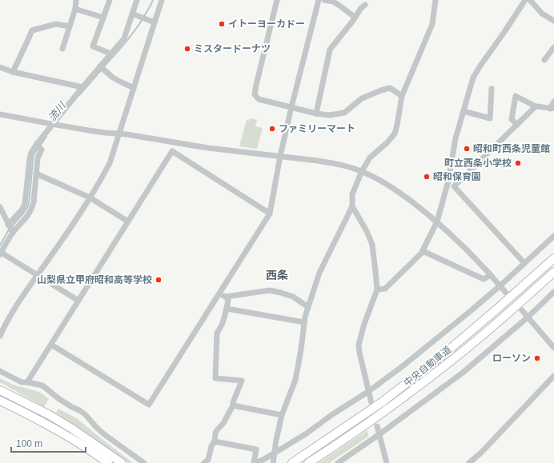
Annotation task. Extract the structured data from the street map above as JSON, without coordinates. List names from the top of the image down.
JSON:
{
  "streets": {
    "highway": ["中央自動車道"]
  },
  "districts": ["西条"],
  "water": ["流川"],
  "places": [
    "イトーヨーカドー",
    "ミスタードーナツ",
    "ファミリーマート",
    "昭和町西条児童館",
    "町立西条小学校",
    "昭和保育園",
    "山梨県立甲府昭和高等学校",
    "ローソン"
  ],
  "scale_bar": "100 m"
}
